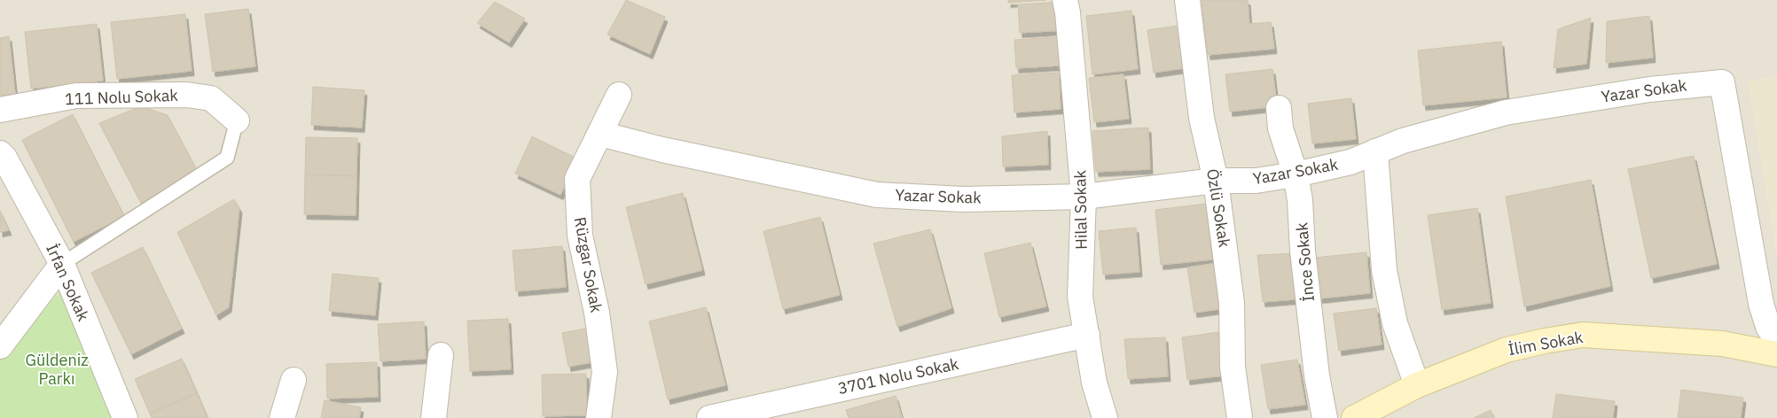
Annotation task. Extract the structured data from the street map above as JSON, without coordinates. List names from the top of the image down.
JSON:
{
  "streets": {
    "street": [
      "Yazar Sokak",
      "111 Nolu Sokak",
      "Özlü Sokak",
      "Hilal Sokak",
      "İnce Sokak",
      "Rüzgar Sokak",
      "İrfan Sokak",
      "İlim Sokak",
      "3701 Nolu Sokak"
    ]
  },
  "crossings": [
    ["Yazar Sokak", "Özlü Sokak"],
    ["Yazar Sokak", "Hilal Sokak"],
    ["Yazar Sokak", "İnce Sokak"],
    ["Yazar Sokak", "Rüzgar Sokak"],
    ["Hilal Sokak", "3701 Nolu Sokak"]
  ],
  "parks": ["Güldeniz Parkı"]
}
